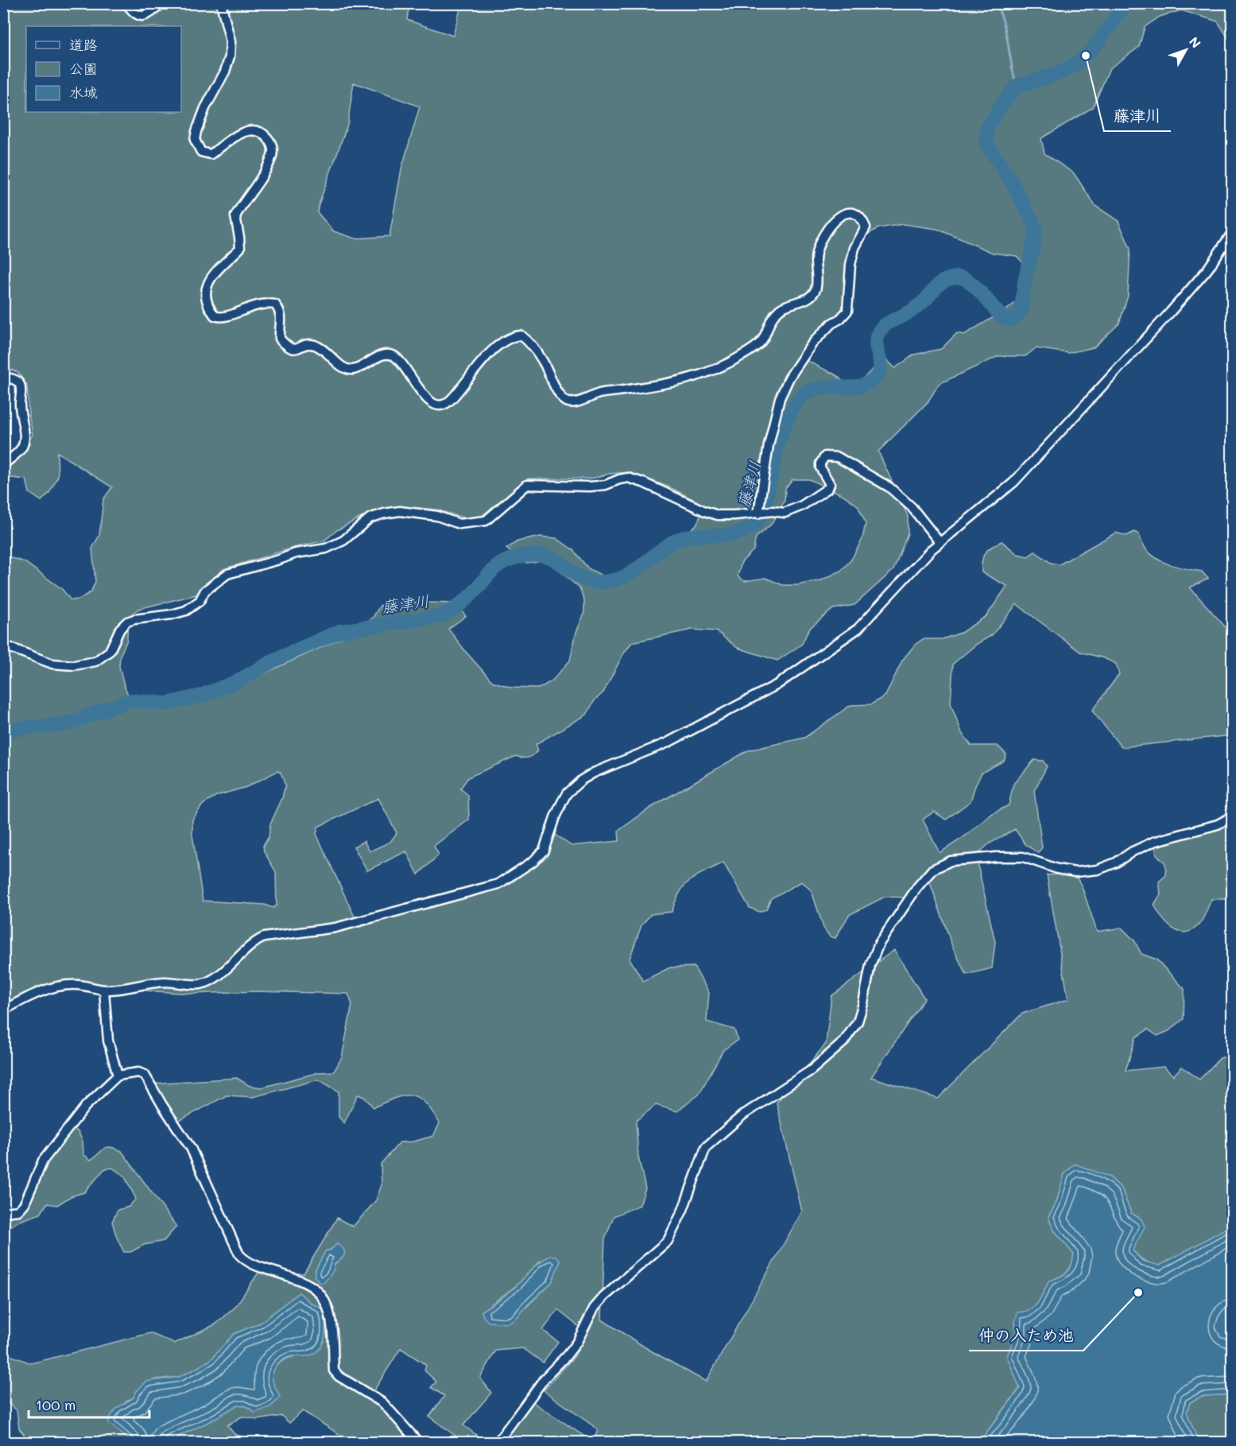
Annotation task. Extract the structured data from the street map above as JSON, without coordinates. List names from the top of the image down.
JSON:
{
  "water": ["藤津川"],
  "places": ["藤津川", "仲の入ため池"],
  "legend": ["道路", "公園", "水域"],
  "scale_bar": "100 m",
  "north": "top right"
}
